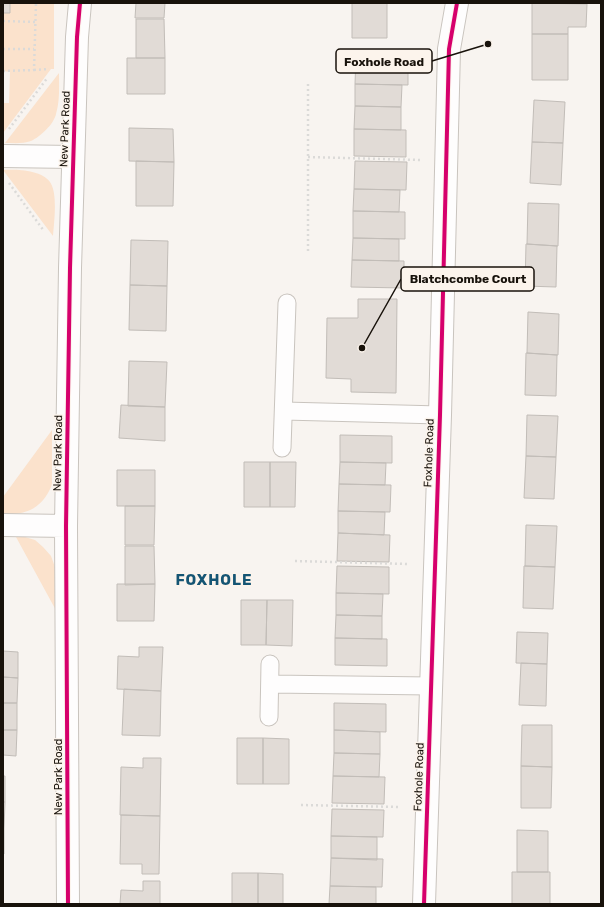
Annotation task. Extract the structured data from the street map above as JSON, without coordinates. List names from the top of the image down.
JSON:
{
  "streets": {
    "street": ["New Park Road", "Foxhole Road"]
  },
  "districts": ["FOXHOLE"],
  "places": ["Foxhole Road", "Blatchcombe Court"]
}
